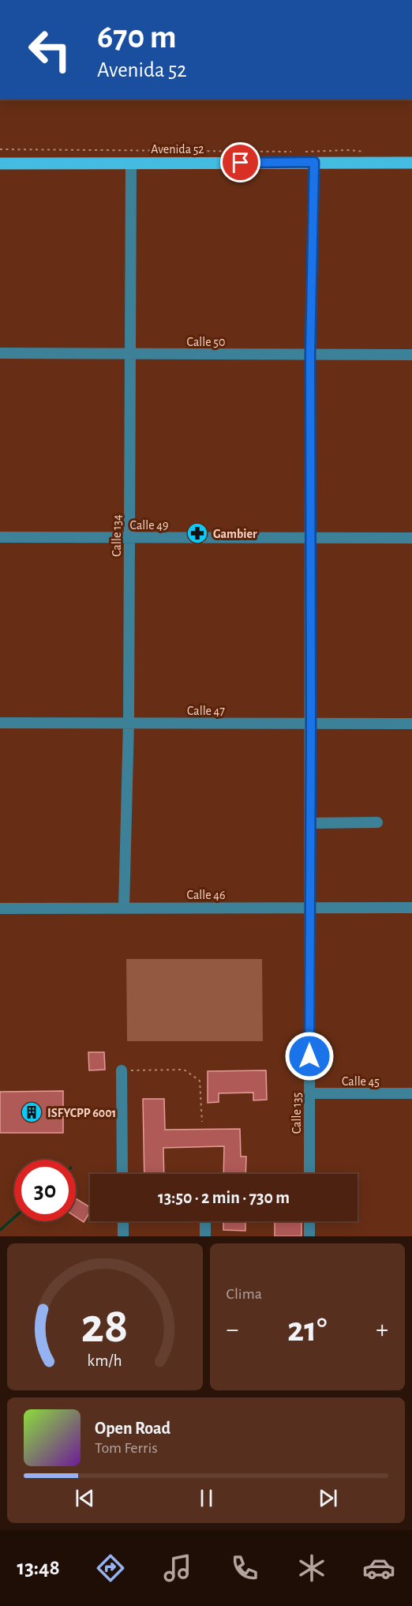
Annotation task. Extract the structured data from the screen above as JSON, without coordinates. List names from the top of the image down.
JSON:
{
  "streets": {
    "main road": ["Avenida 52"],
    "street": [
      "Calle 50",
      "Calle 49",
      "Calle 134",
      "Calle 47",
      "Calle 46",
      "Calle 45",
      "Calle 135"
    ]
  },
  "crossings": [
    ["Avenida 52", "Calle 134"],
    ["Avenida 52", "Calle 135"],
    ["Calle 50", "Calle 134"],
    ["Calle 50", "Calle 135"],
    ["Calle 49", "Calle 134"],
    ["Calle 49", "Calle 135"],
    ["Calle 134", "Calle 47"],
    ["Calle 134", "Calle 46"],
    ["Calle 47", "Calle 135"],
    ["Calle 46", "Calle 135"],
    ["Calle 45", "Calle 135"]
  ],
  "places": {
    "pharmacy": ["Gambier"],
    "building": ["ISFYCPP 6001"]
  },
  "page": {
    "turn": ["670 m", "Avenida 52"],
    "limit": "30",
    "trip": "13:50 · 2 min · 730 m",
    "tile": "Clima",
    "heat": ["−", "21°", "+"],
    "song": ["Open Road", "Tom Ferris"],
    "tabs": "13:48",
    "gauge": ["28", "km/h"]
  }
}
